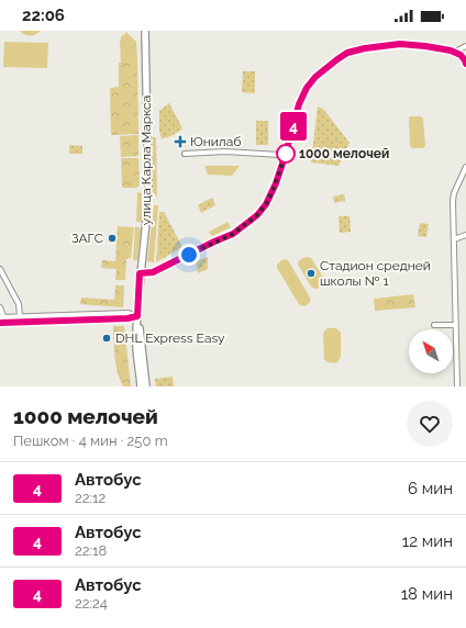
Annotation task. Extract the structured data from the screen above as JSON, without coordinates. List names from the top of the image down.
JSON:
{
  "streets": {
    "main road": ["улица Карла Маркса"]
  },
  "places": {
    "health": ["Юнилаб"],
    "other": [
      "1000 мелочей",
      "ЗАГС",
      "Стадион средней школы № 1",
      "DHL Express Easy"
    ]
  },
  "lines": ["bus line 4"],
  "north": "top left",
  "page": {
    "status": "22:06",
    "on_map": "4",
    "heading": ["1000 мелочей", "Пешком · 4 мин · 250 m"],
    "list": [
      {
        "mark": "4",
        "name": "Автобус",
        "note": "22:12",
        "value": "6 мин"
      },
      {
        "mark": "4",
        "name": "Автобус",
        "note": "22:18",
        "value": "12 мин"
      },
      {
        "mark": "4",
        "name": "Автобус",
        "note": "22:24",
        "value": "18 мин"
      }
    ]
  }
}
